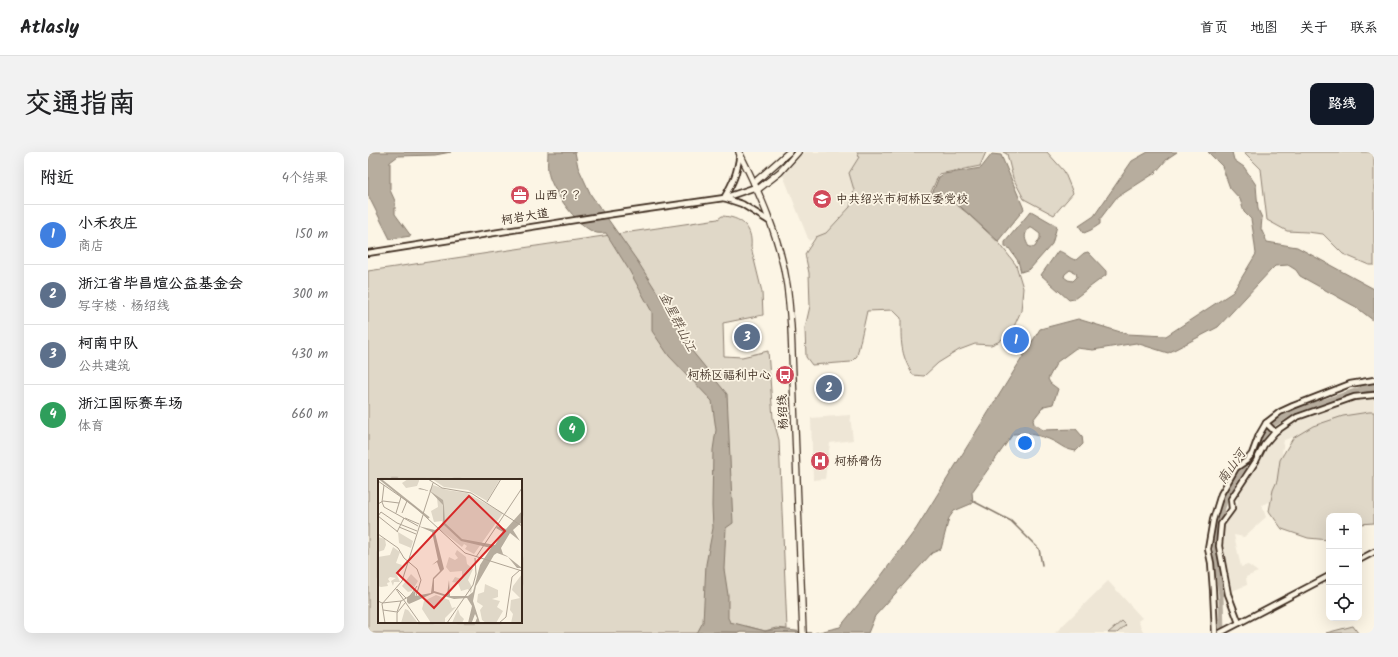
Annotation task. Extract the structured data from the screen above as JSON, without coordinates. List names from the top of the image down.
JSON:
{
  "streets": {
    "main road": ["柯岩大道", "杨绍线"]
  },
  "crossings": [
    ["柯岩大道", "杨绍线"]
  ],
  "water": ["金星群山江", "南山河"],
  "places": {
    "office": ["山西？？"],
    "school or university": ["中共绍兴市柯桥区委党校"],
    "bus stop": ["柯桥区福利中心"],
    "hospital": ["柯桥骨伤"]
  },
  "page": {
    "header": "Atlasly",
    "nav": [
      "首页",
      "地图",
      "关于",
      "联系"
    ],
    "title": "交通指南",
    "buttons": "路线",
    "heading": ["附近", "4个结果"],
    "list": [
      {
        "mark": "1",
        "name": "小禾农庄",
        "note": "商店",
        "value": "150 m"
      },
      {
        "mark": "2",
        "name": "浙江省毕昌煊公益基金会",
        "note": "写字楼 · 杨绍线",
        "value": "300 m"
      },
      {
        "mark": "3",
        "name": "柯南中队",
        "note": "公共建筑",
        "value": "430 m"
      },
      {
        "mark": "4",
        "name": "浙江国际赛车场",
        "note": "体育",
        "value": "660 m"
      }
    ],
    "pins": [
      "3",
      "1",
      "2",
      "4"
    ],
    "map_buttons": ["+", "−"]
  }
}
